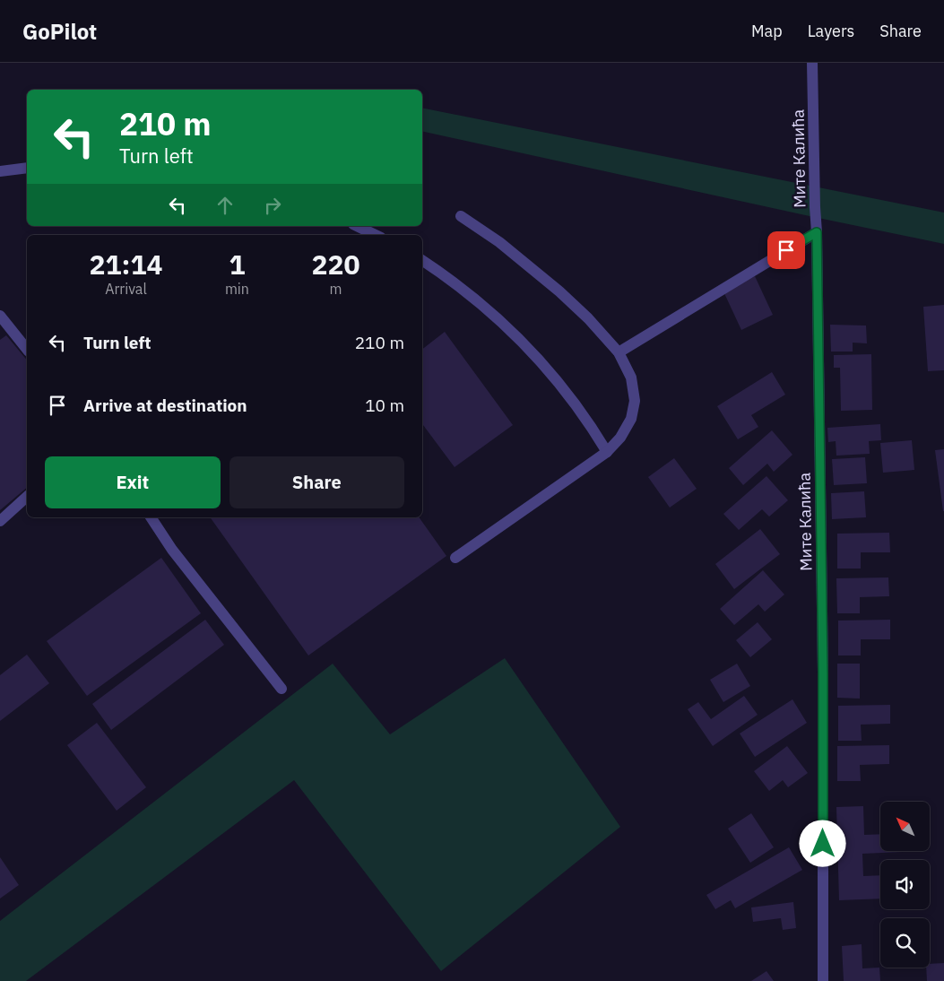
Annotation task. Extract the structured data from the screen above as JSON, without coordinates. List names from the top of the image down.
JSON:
{
  "streets": {
    "street": ["Мите Калића"]
  },
  "north": "top left",
  "page": {
    "header": "GoPilot",
    "nav": ["Map", "Layers", "Share"],
    "turn": ["210 m", "Turn left"],
    "eta": [
      "21:14",
      "Arrival",
      "1",
      "min",
      "220",
      "m"
    ],
    "list": [
      {
        "name": "Turn left",
        "value": "210 m"
      },
      {
        "name": "Arrive at destination",
        "value": "10 m"
      }
    ],
    "buttons": ["Exit", "Share"]
  }
}
